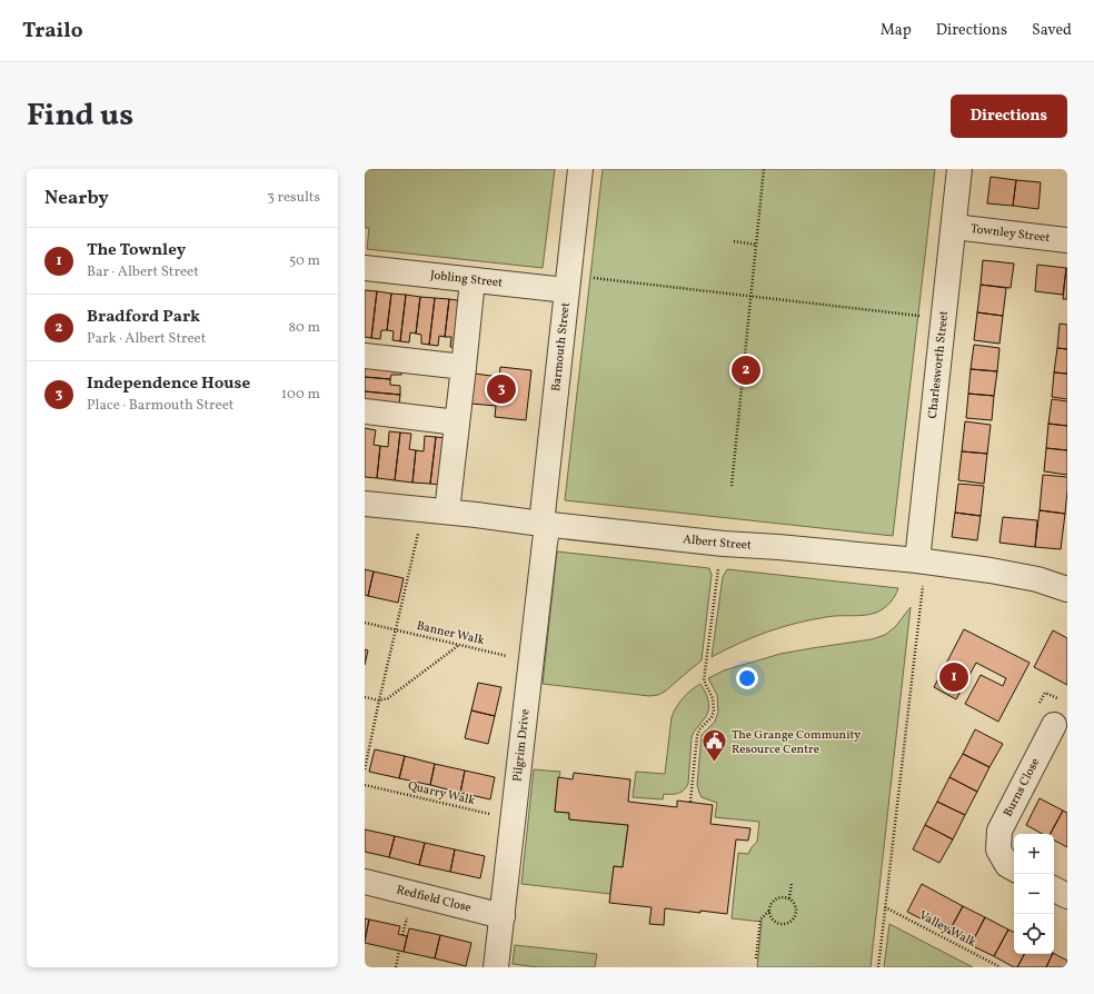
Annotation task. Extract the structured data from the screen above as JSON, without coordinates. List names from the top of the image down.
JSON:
{
  "streets": {
    "street": [
      "Townley Street",
      "Jobling Street",
      "Barmouth Street",
      "Charlesworth Street",
      "Albert Street",
      "Pilgrim Drive",
      "Burns Close",
      "Redfield Close"
    ],
    "path": ["Banner Walk", "Quarry Walk", "Valley Walk"]
  },
  "crossings": [
    ["Townley Street", "Charlesworth Street"],
    ["Jobling Street", "Barmouth Street"],
    ["Barmouth Street", "Albert Street"],
    ["Barmouth Street", "Pilgrim Drive"],
    ["Charlesworth Street", "Albert Street"],
    ["Albert Street", "Pilgrim Drive"],
    ["Banner Walk", "Pilgrim Drive"],
    ["Pilgrim Drive", "Quarry Walk"],
    ["Pilgrim Drive", "Redfield Close"]
  ],
  "places": {
    "public building": ["The Grange Community Resource Centre"]
  },
  "page": {
    "header": "Trailo",
    "nav": ["Map", "Directions", "Saved"],
    "title": "Find us",
    "buttons": "Directions",
    "heading": ["Nearby", "3 results"],
    "list": [
      {
        "mark": "1",
        "name": "The Townley",
        "note": "Bar · Albert Street",
        "value": "50 m"
      },
      {
        "mark": "2",
        "name": "Bradford Park",
        "note": "Park · Albert Street",
        "value": "80 m"
      },
      {
        "mark": "3",
        "name": "Independence House",
        "note": "Place · Barmouth Street",
        "value": "100 m"
      }
    ],
    "pins": ["2", "3", "1"],
    "map_buttons": ["+", "−"]
  }
}
